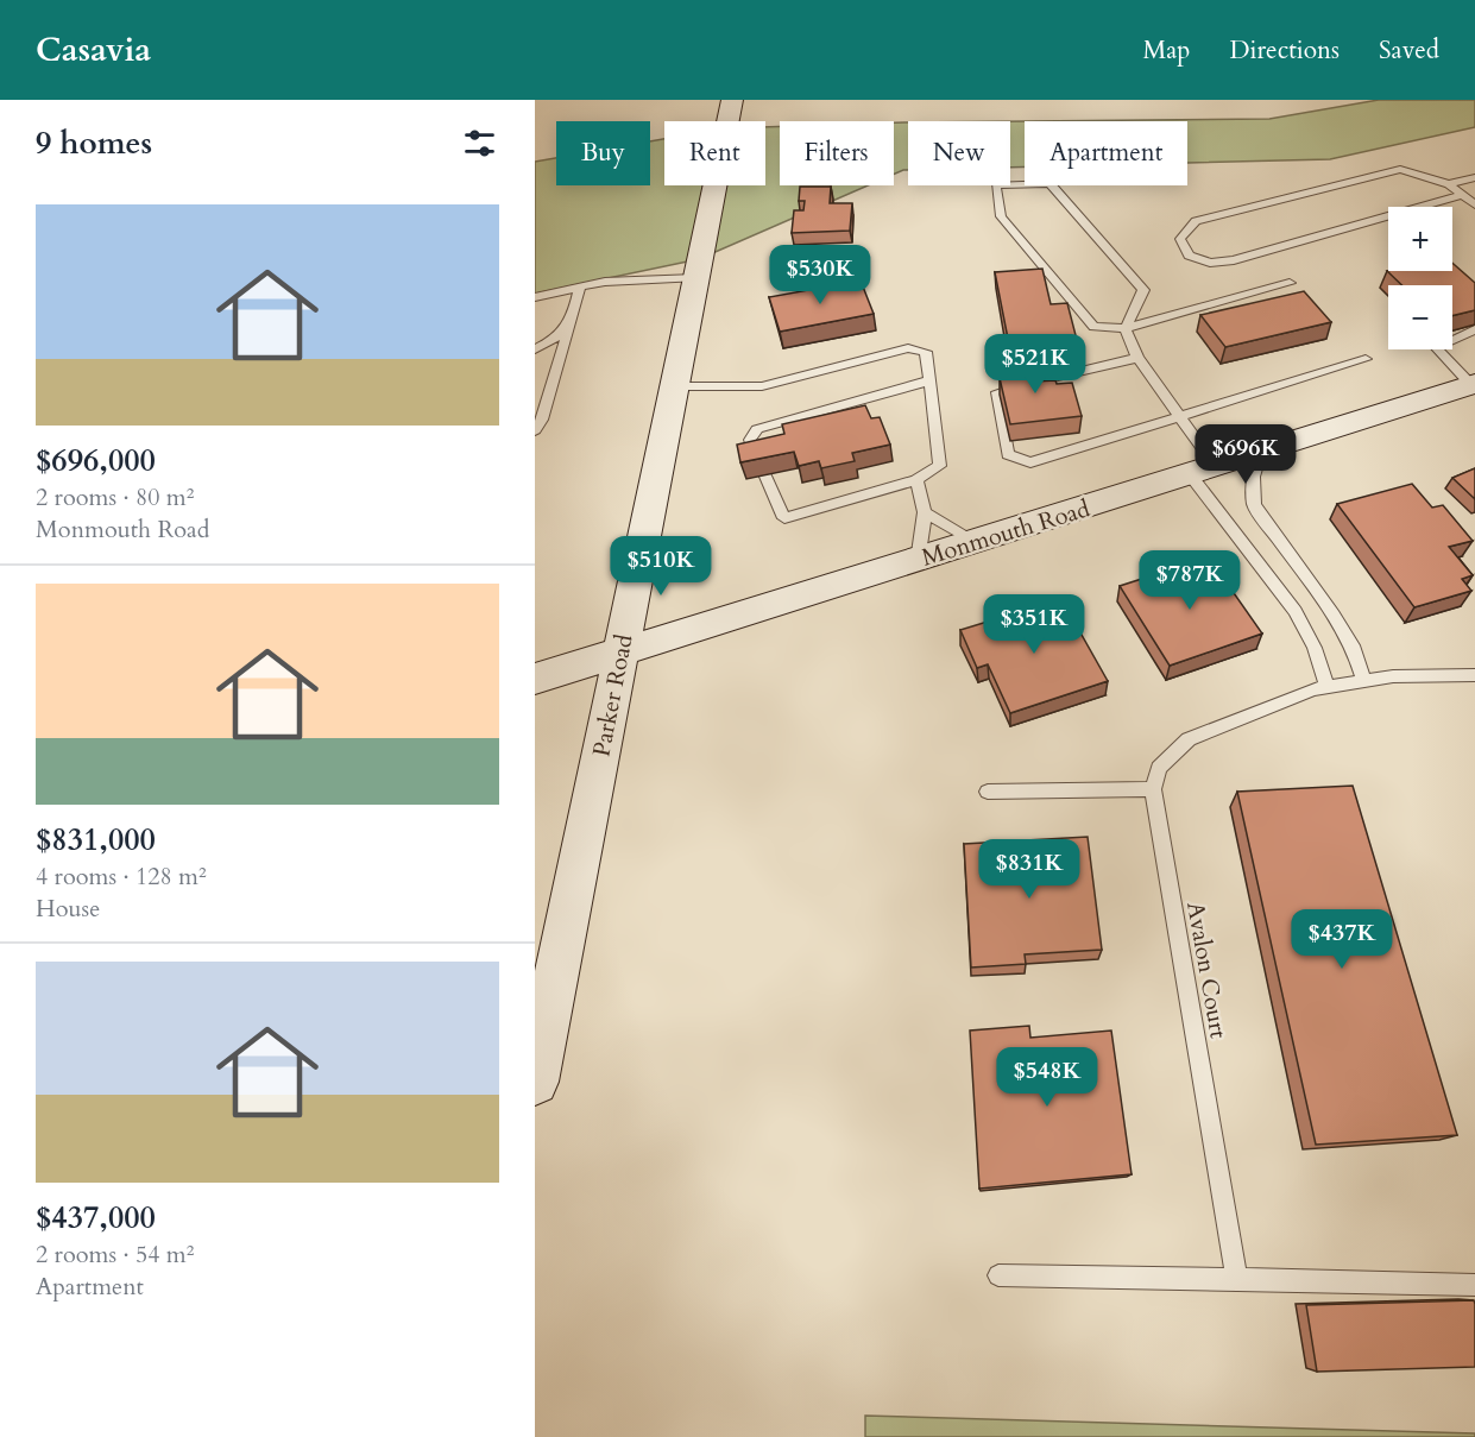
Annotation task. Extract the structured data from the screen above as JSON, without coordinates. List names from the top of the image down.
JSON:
{
  "streets": {
    "street": ["Monmouth Road", "Parker Road"],
    "lane": ["Avalon Court"]
  },
  "crossings": [
    ["Monmouth Road", "Parker Road"]
  ],
  "page": {
    "header": "Casavia",
    "nav": ["Map", "Directions", "Saved"],
    "heading": "9 homes",
    "chip": [
      "Buy",
      "Rent",
      "Filters",
      "New",
      "Apartment"
    ],
    "list": [
      {
        "name": "$696,000",
        "note": "2 rooms · 80 m² · Monmouth Road"
      },
      {
        "name": "$831,000",
        "note": "4 rooms · 128 m² · House"
      },
      {
        "name": "$437,000",
        "note": "2 rooms · 54 m² · Apartment"
      }
    ],
    "map_buttons": ["+", "−"],
    "price": [
      "$530K",
      "$521K",
      "$696K",
      "$510K",
      "$787K",
      "$351K",
      "$831K",
      "$437K",
      "$548K"
    ]
  }
}
